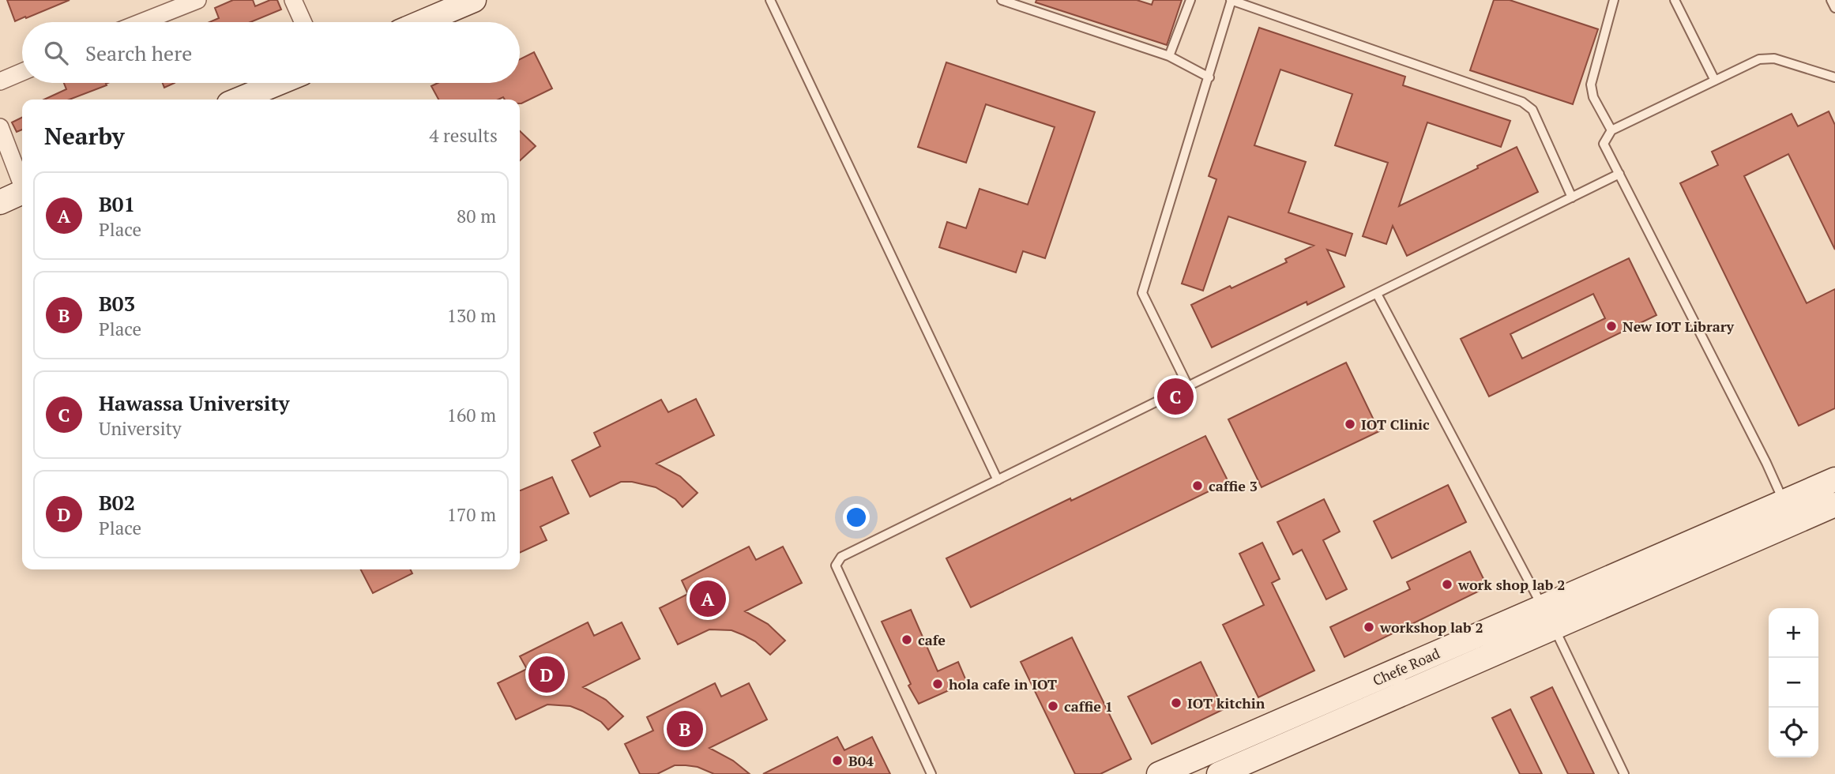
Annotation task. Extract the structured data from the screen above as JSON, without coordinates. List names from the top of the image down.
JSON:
{
  "streets": {
    "street": ["Chefe Road"]
  },
  "places": [
    "New IOT Library",
    "IOT Clinic",
    "caffie 3",
    "work shop lab 2",
    "workshop lab 2",
    "cafe",
    "hola cafe in IOT",
    "IOT kitchin",
    "caffie 1",
    "B04"
  ],
  "page": {
    "search": "Search here",
    "heading": ["Nearby", "4 results"],
    "list": [
      {
        "mark": "A",
        "name": "B01",
        "note": "Place",
        "value": "80 m"
      },
      {
        "mark": "B",
        "name": "B03",
        "note": "Place",
        "value": "130 m"
      },
      {
        "mark": "C",
        "name": "Hawassa University",
        "note": "University",
        "value": "160 m"
      },
      {
        "mark": "D",
        "name": "B02",
        "note": "Place",
        "value": "170 m"
      }
    ],
    "pins": [
      "C",
      "A",
      "D",
      "B"
    ],
    "map_buttons": ["+", "−"]
  }
}
